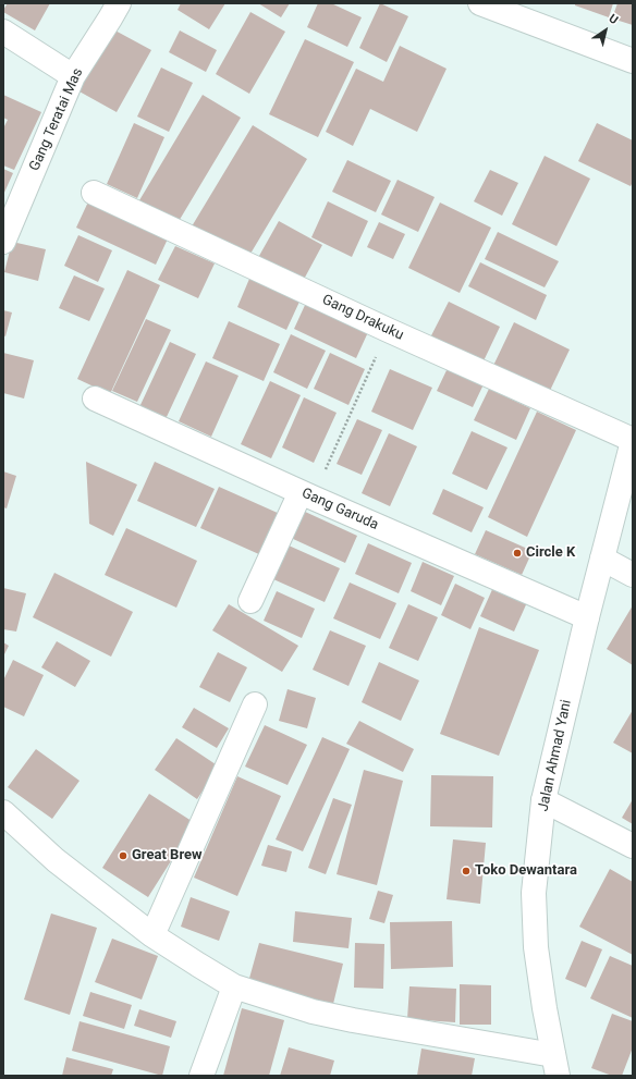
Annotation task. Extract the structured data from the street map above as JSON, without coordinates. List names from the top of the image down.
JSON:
{
  "streets": {
    "street": [
      "Gang Teratai Mas",
      "Gang Drakuku",
      "Gang Garuda",
      "Jalan Ahmad Yani"
    ]
  },
  "crossings": [
    ["Gang Drakuku", "Jalan Ahmad Yani"],
    ["Gang Garuda", "Jalan Ahmad Yani"]
  ],
  "places": ["Circle K", "Great Brew", "Toko Dewantara"],
  "north": "top right"
}
